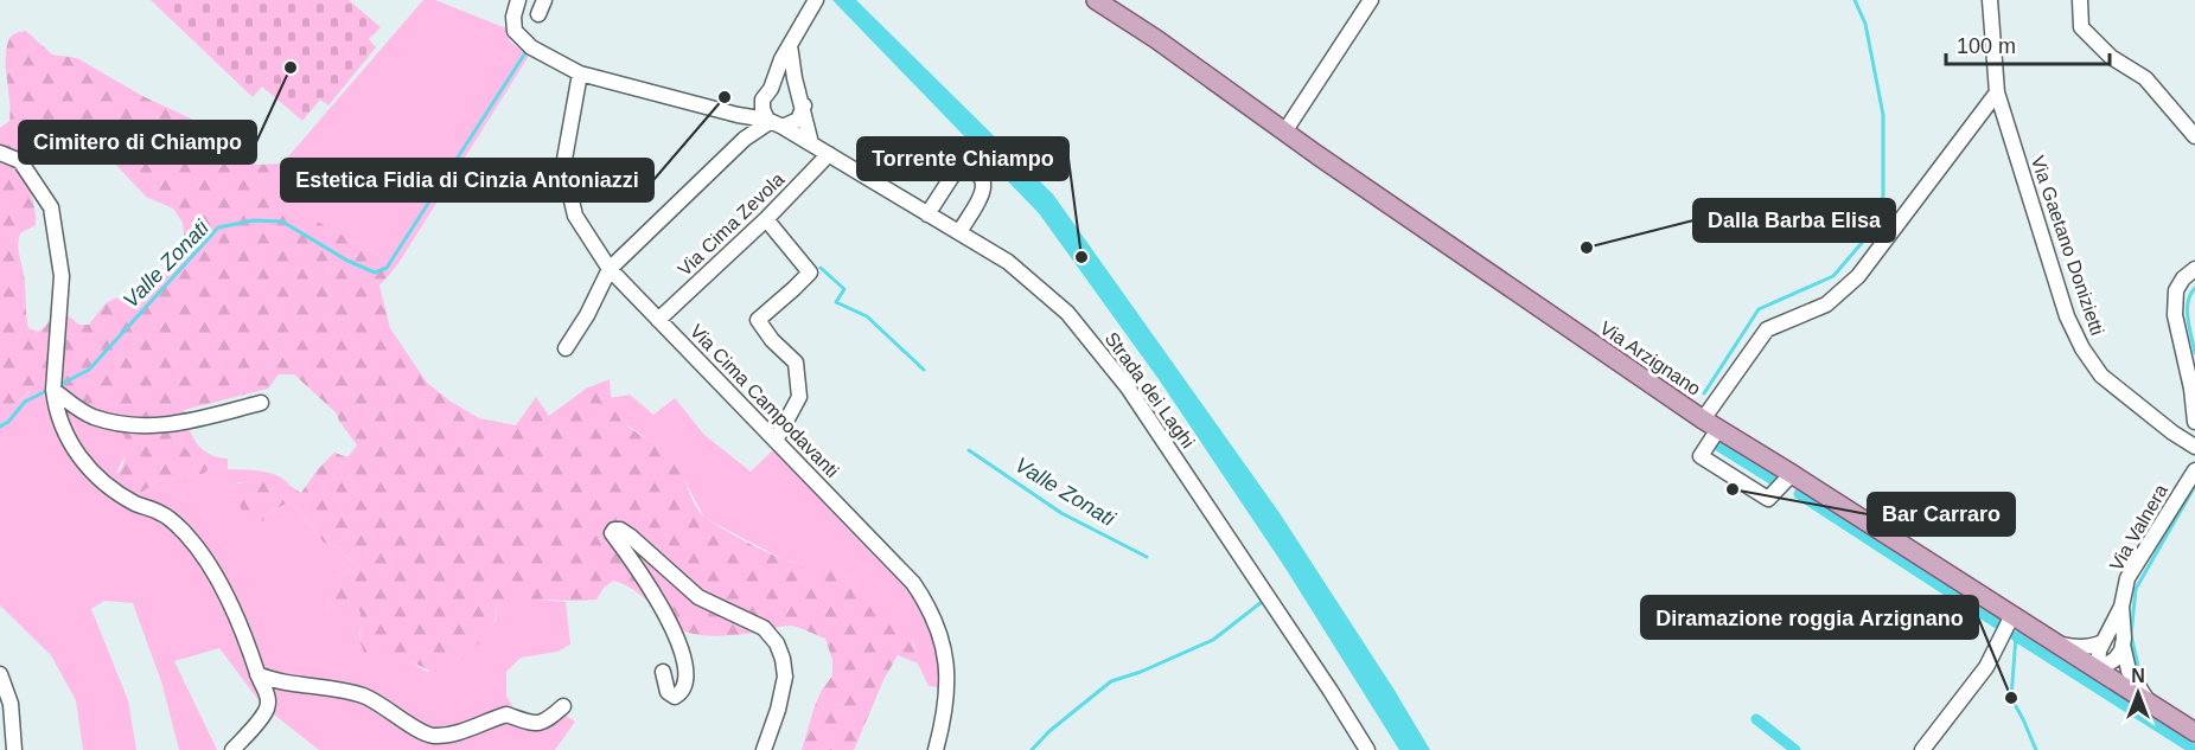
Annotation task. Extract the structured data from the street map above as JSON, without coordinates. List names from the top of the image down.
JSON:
{
  "streets": {
    "main road": ["Via Arzignano"],
    "street": [
      "Via Cima Zevola",
      "Via Gaetano Donizietti",
      "Strada dei Laghi",
      "Via Cima Campodavanti",
      "Via Valnera"
    ]
  },
  "crossings": [
    ["Via Cima Zevola", "Strada dei Laghi"],
    ["Via Cima Zevola", "Via Cima Campodavanti"],
    ["Via Arzignano", "Via Valnera"]
  ],
  "water": ["Valle Zonati"],
  "places": [
    "Cimitero di Chiampo",
    "Estetica Fidia di Cinzia Antoniazzi",
    "Dalla Barba Elisa",
    "Torrente Chiampo",
    "Bar Carraro",
    "Diramazione roggia Arzignano"
  ],
  "scale_bar": "100 m",
  "north": "top"
}
